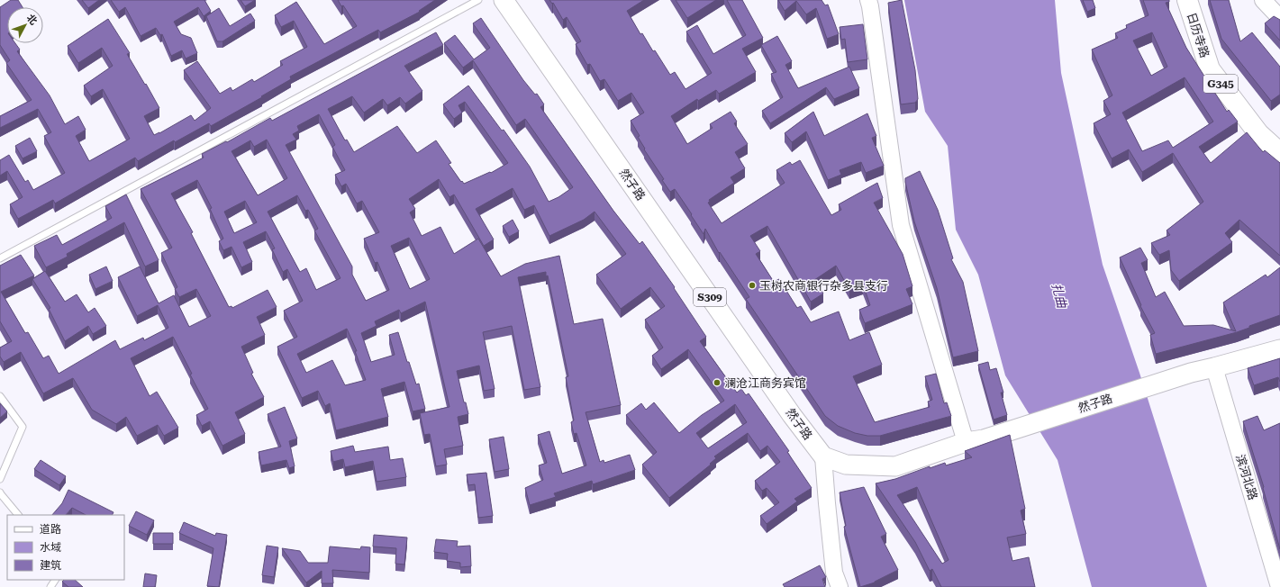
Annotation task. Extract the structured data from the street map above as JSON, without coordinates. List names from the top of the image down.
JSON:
{
  "streets": {
    "highway": ["日历寺路", "G345"],
    "main road": ["然子路", "S309"],
    "street": ["滨河北路"]
  },
  "crossings": [
    ["然子路", "滨河北路"]
  ],
  "water": ["扎曲"],
  "places": ["玉树农商银行杂多县支行", "澜沧江商务宾馆"],
  "legend": ["道路", "水域", "建筑"],
  "north": "top right"
}
